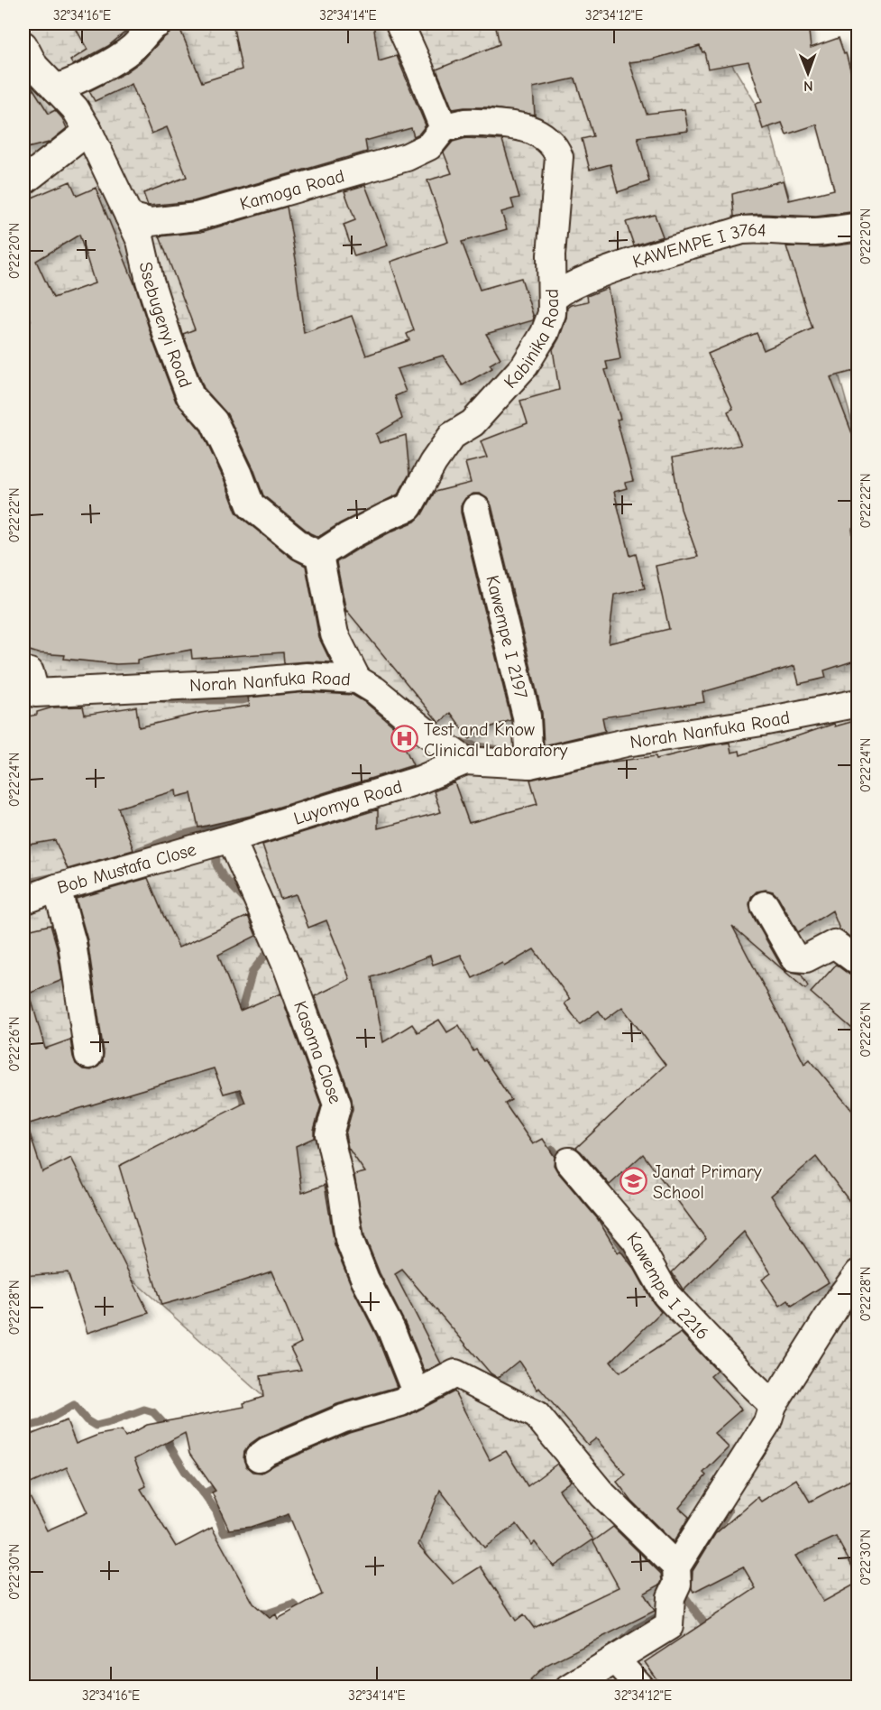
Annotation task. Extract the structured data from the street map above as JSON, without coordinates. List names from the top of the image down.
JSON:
{
  "streets": {
    "street": [
      "Kamoga Road",
      "KAWEMPE I 3764",
      "Ssebugenyi Road",
      "Kabinika Road",
      "Kawempe I 2197",
      "Norah Nanfuka Road",
      "Luyomya Road",
      "Bob Mustafa Close",
      "Kasoma Close",
      "Kawempe I 2216"
    ]
  },
  "crossings": [
    ["Kamoga Road", "Ssebugenyi Road"],
    ["Kamoga Road", "Kabinika Road"],
    ["KAWEMPE I 3764", "Kabinika Road"],
    ["Ssebugenyi Road", "Kabinika Road"],
    ["Kawempe I 2197", "Norah Nanfuka Road"],
    ["Norah Nanfuka Road", "Luyomya Road"],
    ["Luyomya Road", "Bob Mustafa Close"],
    ["Luyomya Road", "Kasoma Close"],
    ["Bob Mustafa Close", "Kasoma Close"]
  ],
  "places": {
    "hospital": ["Test and Know Clinical Laboratory"],
    "school or university": ["Janat Primary School"]
  },
  "north": "bottom",
  "coordinates": [
    "32°34'16\"E",
    "32°34'14\"E",
    "32°34'12\"E",
    "0°22'20\"N",
    "0°22'22\"N",
    "0°22'24\"N",
    "0°22'26\"N",
    "0°22'28\"N",
    "0°22'30\"N"
  ]
}
